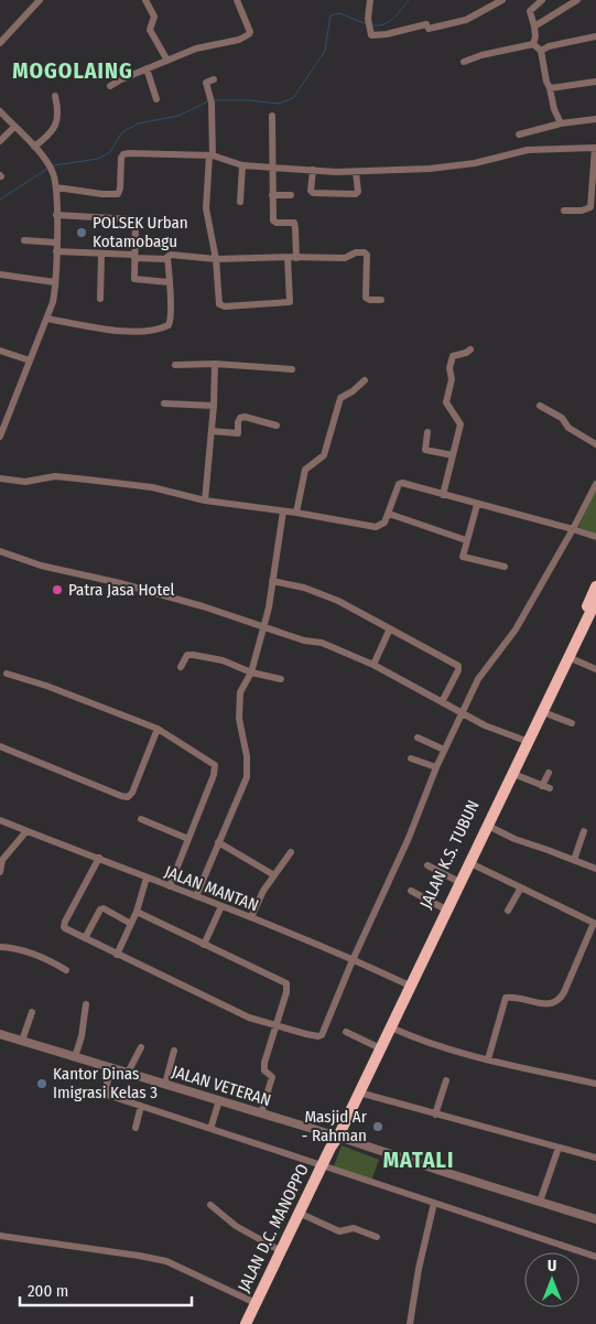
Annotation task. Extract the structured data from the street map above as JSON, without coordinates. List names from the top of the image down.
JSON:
{
  "streets": {
    "highway": ["JALAN K.S. TUBUN", "JALAN D.C. MANOPPO"],
    "street": ["JALAN MANTAN", "JALAN VETERAN"]
  },
  "crossings": [
    ["JALAN K.S. TUBUN", "JALAN MANTAN"],
    ["JALAN K.S. TUBUN", "JALAN VETERAN"],
    ["JALAN K.S. TUBUN", "JALAN D.C. MANOPPO"],
    ["JALAN VETERAN", "JALAN D.C. MANOPPO"]
  ],
  "districts": ["MOGOLAING", "MATALI"],
  "places": [
    "POLSEK Urban Kotamobagu",
    "Patra Jasa Hotel",
    "Kantor Dinas Imigrasi Kelas 3",
    "Masjid Ar - Rahman"
  ],
  "scale_bar": "200 m",
  "north": "top"
}
